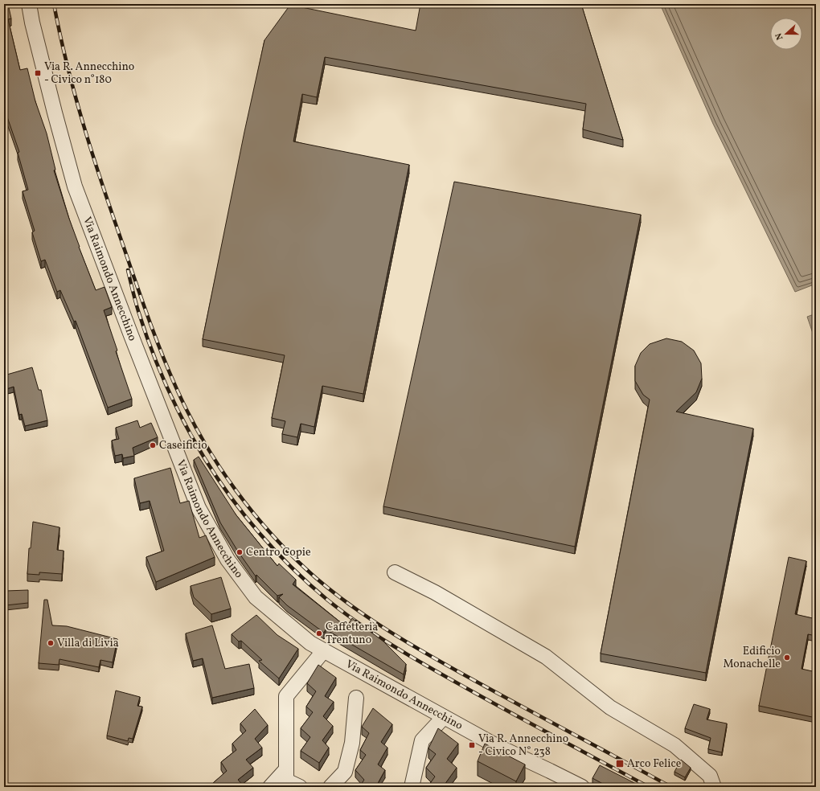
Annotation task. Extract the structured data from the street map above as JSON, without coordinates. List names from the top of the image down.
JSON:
{
  "streets": {
    "street": ["Via Raimondo Annecchino"]
  },
  "places": {
    "transit": ["Via R. Annecchino - Civico n°180", "Via R. Annecchino - Civico N° 238", "Arco Felice"],
    "other": [
      "Caseificio",
      "Centro Copie",
      "Caffetteria Trentuno",
      "Villa di Livia",
      "Edificio Monachelle"
    ]
  },
  "north": "left"
}
